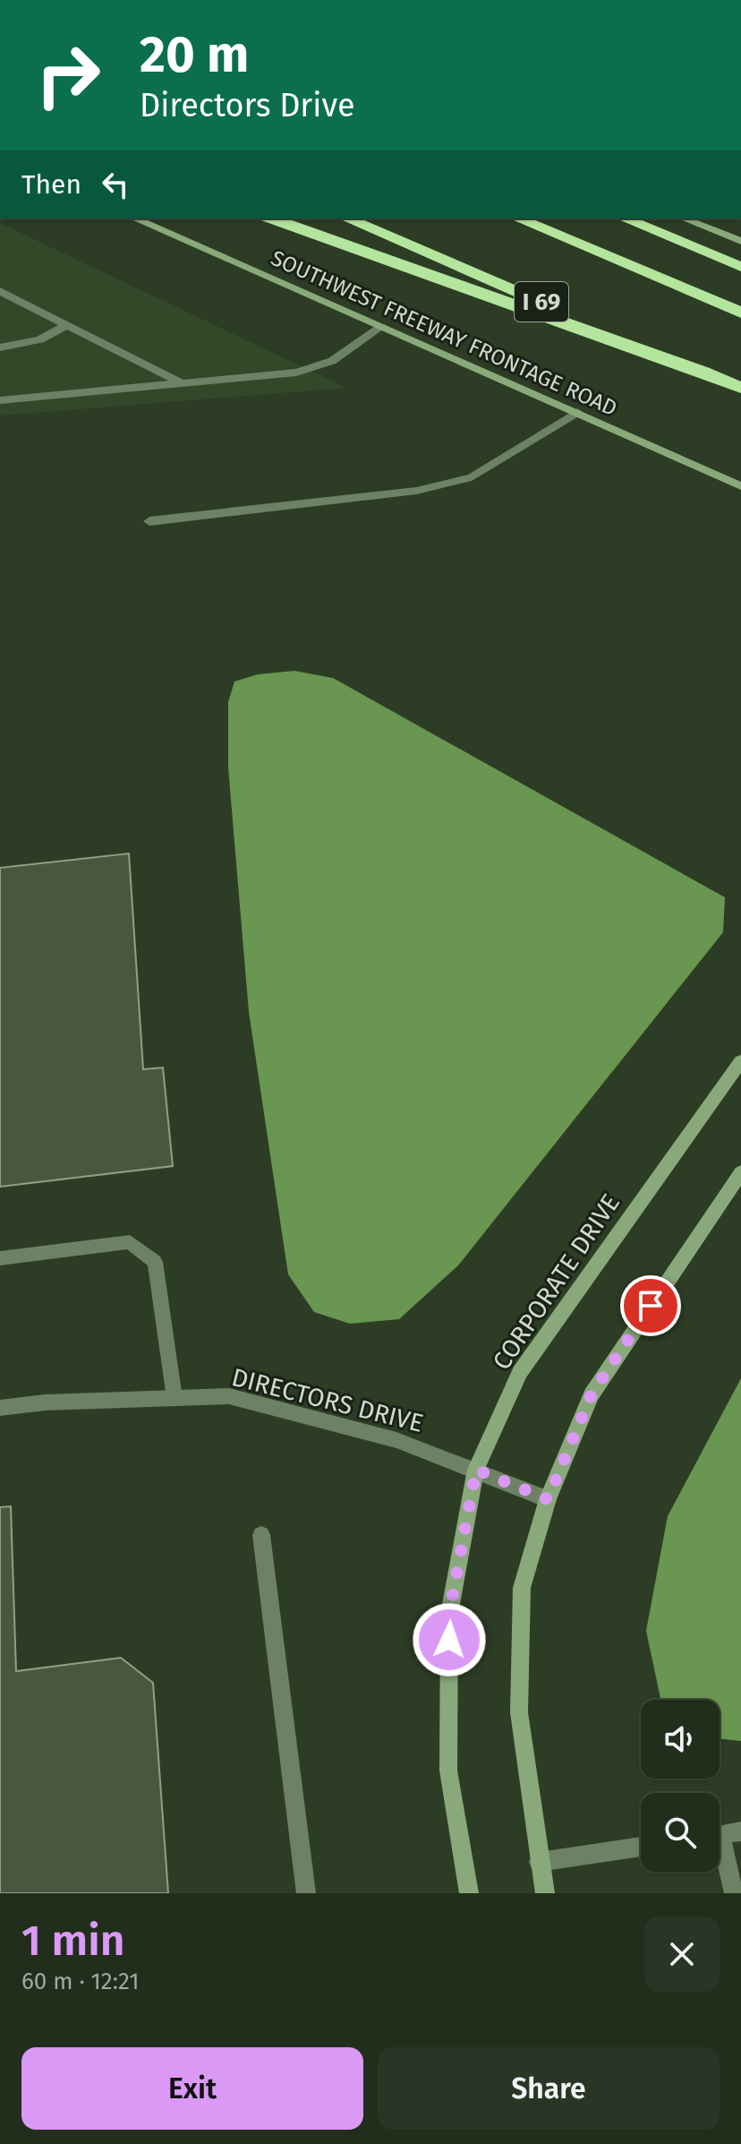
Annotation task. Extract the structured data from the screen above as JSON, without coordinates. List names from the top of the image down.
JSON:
{
  "streets": {
    "highway": ["I 69"],
    "street": ["SOUTHWEST FREEWAY FRONTAGE ROAD", "CORPORATE DRIVE", "DIRECTORS DRIVE"]
  },
  "crossings": [
    ["CORPORATE DRIVE", "DIRECTORS DRIVE"]
  ],
  "page": {
    "turn": ["20 m", "Directors Drive"],
    "then": "Then",
    "heading": ["1 min", "60 m · 12:21"],
    "buttons": ["Exit", "Share"]
  }
}
